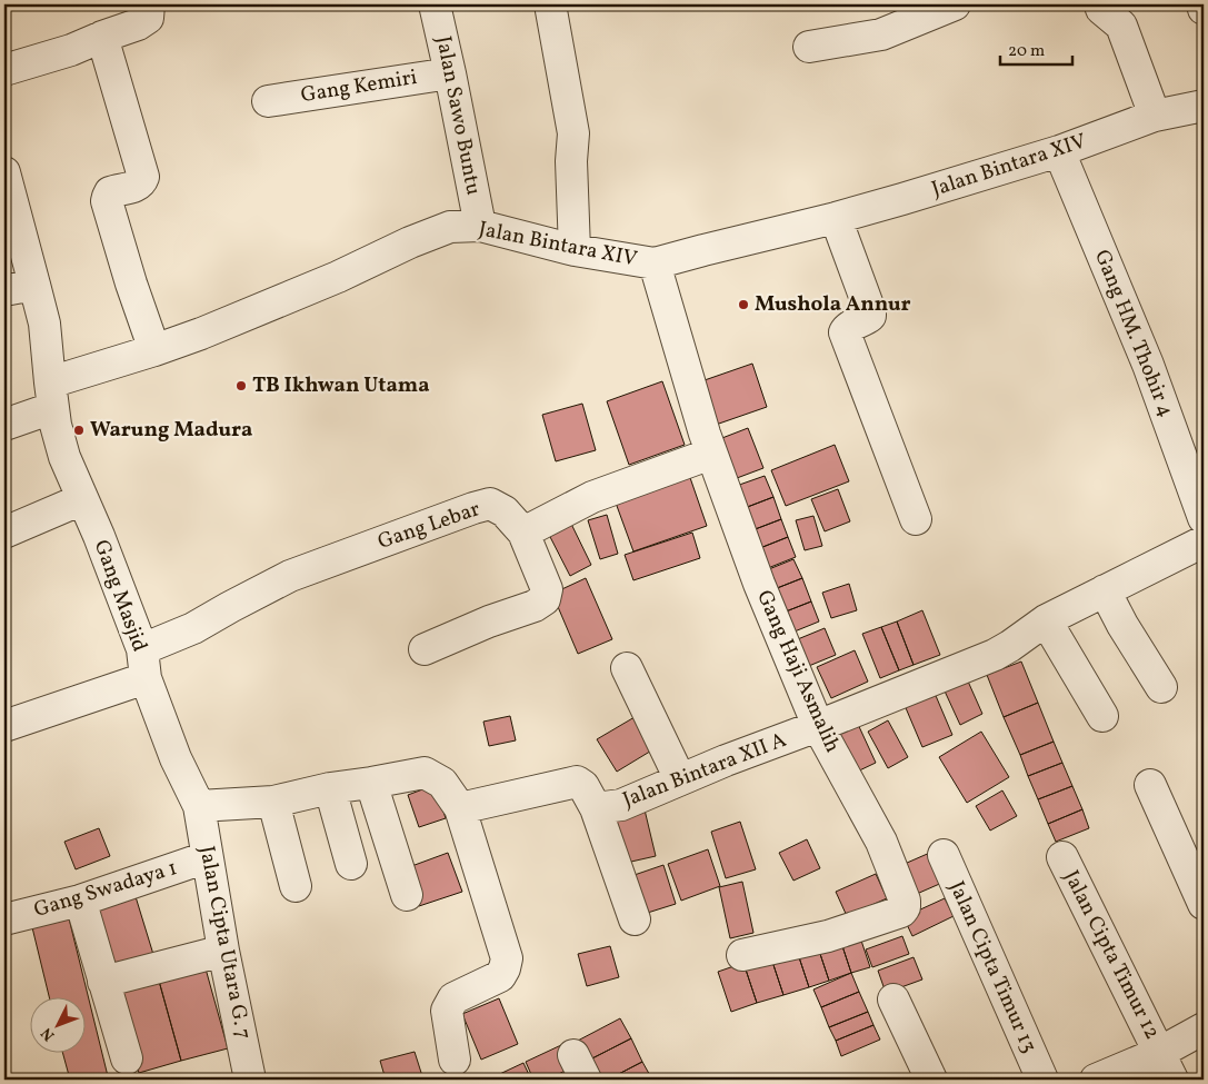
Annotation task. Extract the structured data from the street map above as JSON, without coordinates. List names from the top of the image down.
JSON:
{
  "streets": {
    "street": [
      "Gang Kemiri",
      "Jalan Sawo Buntu",
      "Jalan Bintara XIV",
      "Gang HM. Thohir 4",
      "Gang Lebar",
      "Gang Masjid",
      "Gang Haji Asmalih",
      "Jalan Bintara XII A",
      "Gang Swadaya 1",
      "Jalan Cipta Utara G. 7",
      "Jalan Cipta Timur 12",
      "Jalan Cipta Timur 13"
    ]
  },
  "crossings": [
    ["Gang Kemiri", "Jalan Sawo Buntu"],
    ["Jalan Sawo Buntu", "Jalan Bintara XIV"],
    ["Jalan Bintara XIV", "Gang HM. Thohir 4"],
    ["Jalan Bintara XIV", "Gang Masjid"],
    ["Jalan Bintara XIV", "Gang Haji Asmalih"],
    ["Gang Lebar", "Gang Masjid"],
    ["Gang Masjid", "Jalan Cipta Utara G. 7"],
    ["Gang Haji Asmalih", "Jalan Bintara XII A"],
    ["Gang Swadaya 1", "Jalan Cipta Utara G. 7"]
  ],
  "places": ["Mushola Annur", "TB Ikhwan Utama", "Warung Madura"],
  "scale_bar": "20 m",
  "north": "bottom left"
}
